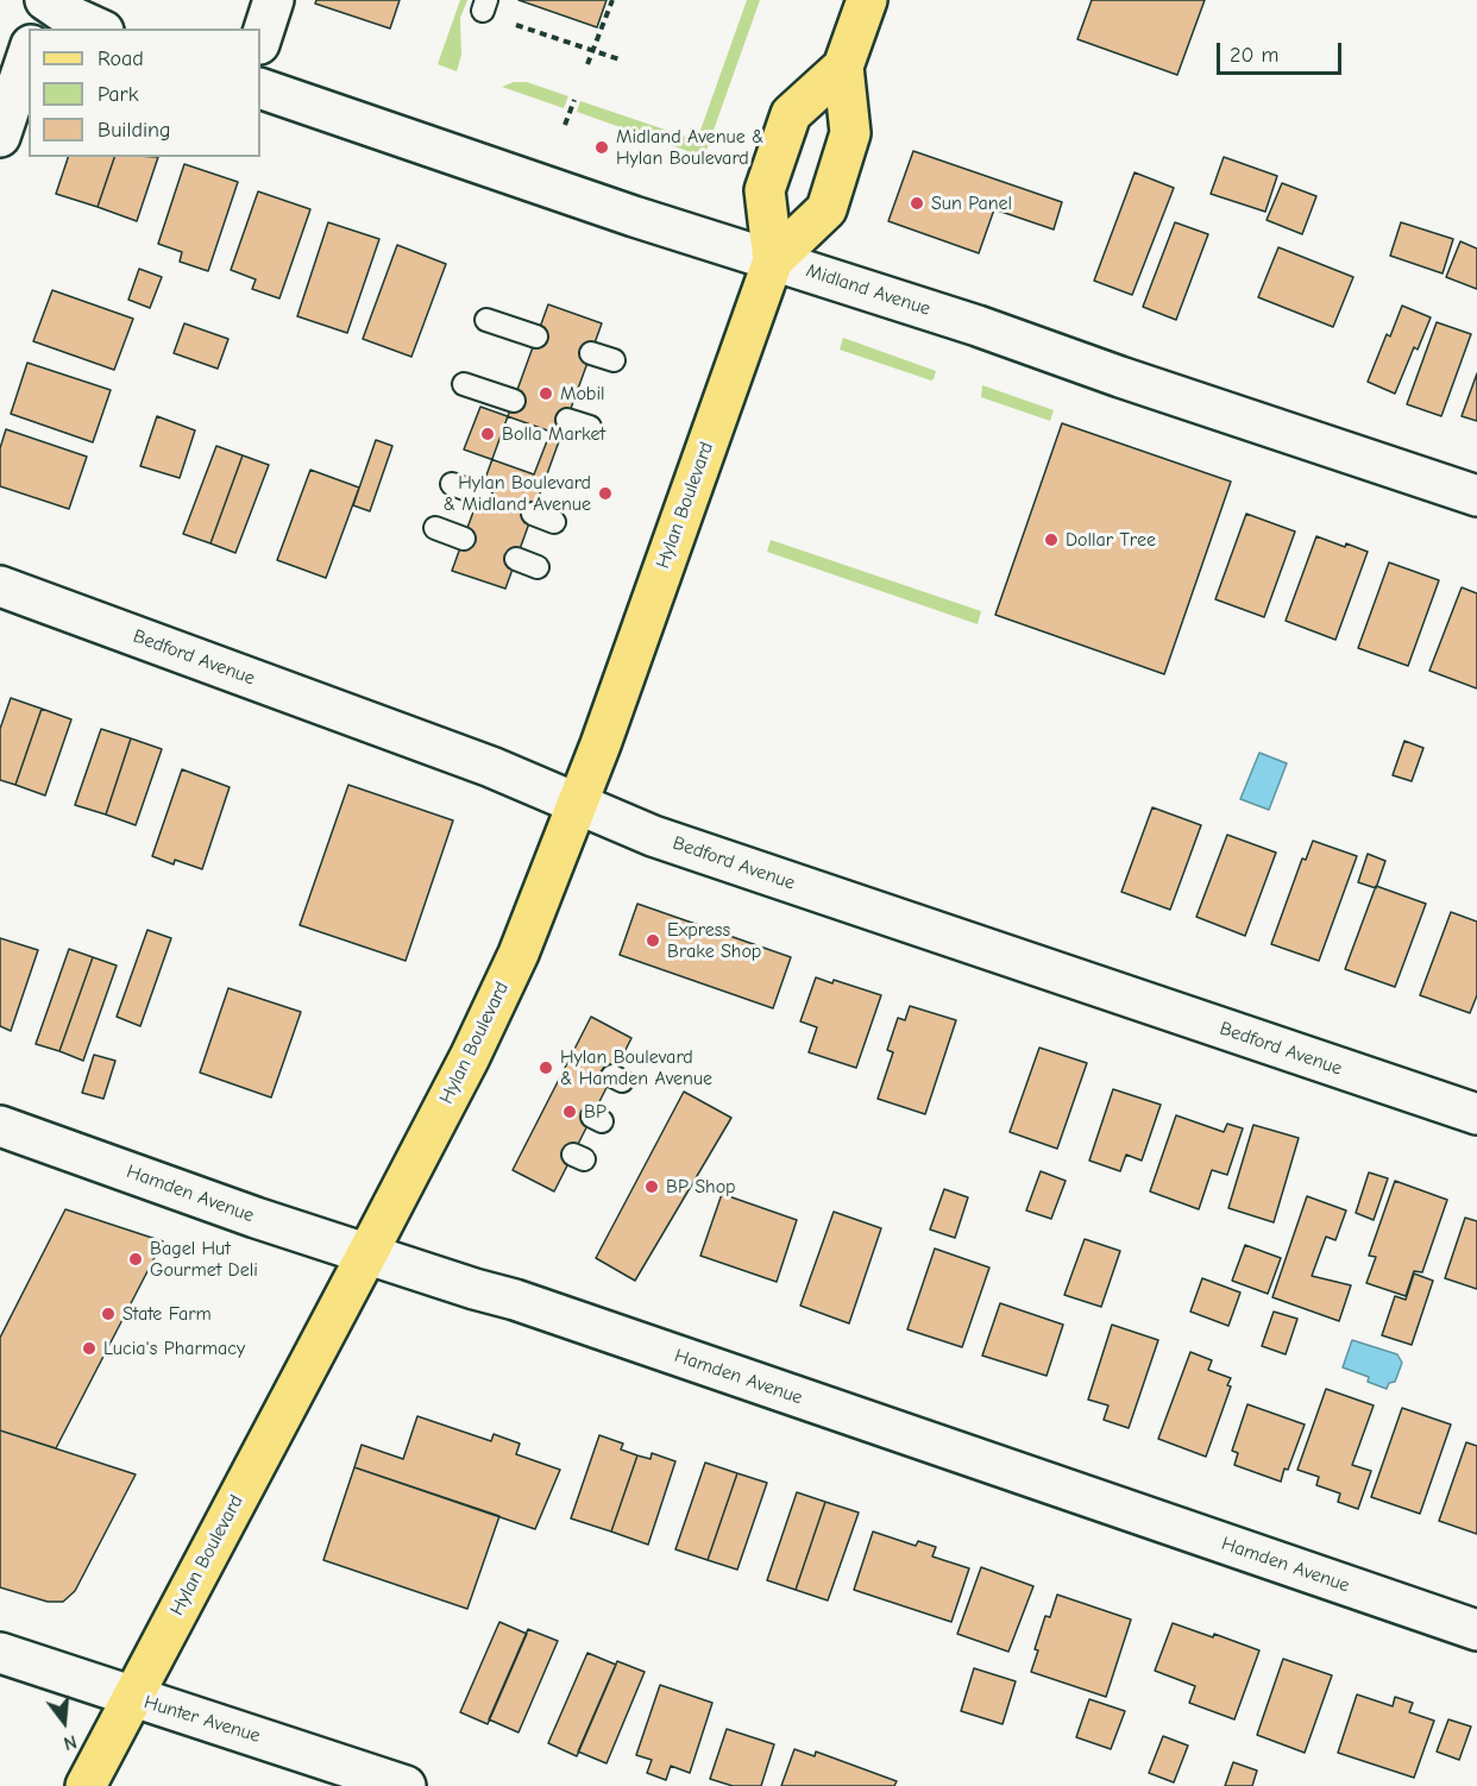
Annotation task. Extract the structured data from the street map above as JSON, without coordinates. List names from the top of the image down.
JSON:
{
  "streets": {
    "main road": ["Hylan Boulevard"],
    "street": [
      "Midland Avenue",
      "Bedford Avenue",
      "Hamden Avenue",
      "Hunter Avenue"
    ]
  },
  "crossings": [
    ["Midland Avenue", "Hylan Boulevard"],
    ["Hylan Boulevard", "Bedford Avenue"],
    ["Hylan Boulevard", "Hamden Avenue"],
    ["Hylan Boulevard", "Hunter Avenue"]
  ],
  "places": [
    "Midland Avenue & Hylan Boulevard",
    "Sun Panel",
    "Mobil",
    "Bolla Market",
    "Hylan Boulevard & Midland Avenue",
    "Dollar Tree",
    "Express Brake Shop",
    "Hylan Boulevard & Hamden Avenue",
    "BP",
    "BP Shop",
    "Bagel Hut Gourmet Deli",
    "State Farm",
    "Lucia's Pharmacy"
  ],
  "legend": ["Road", "Park", "Building"],
  "scale_bar": "20 m",
  "north": "bottom"
}
